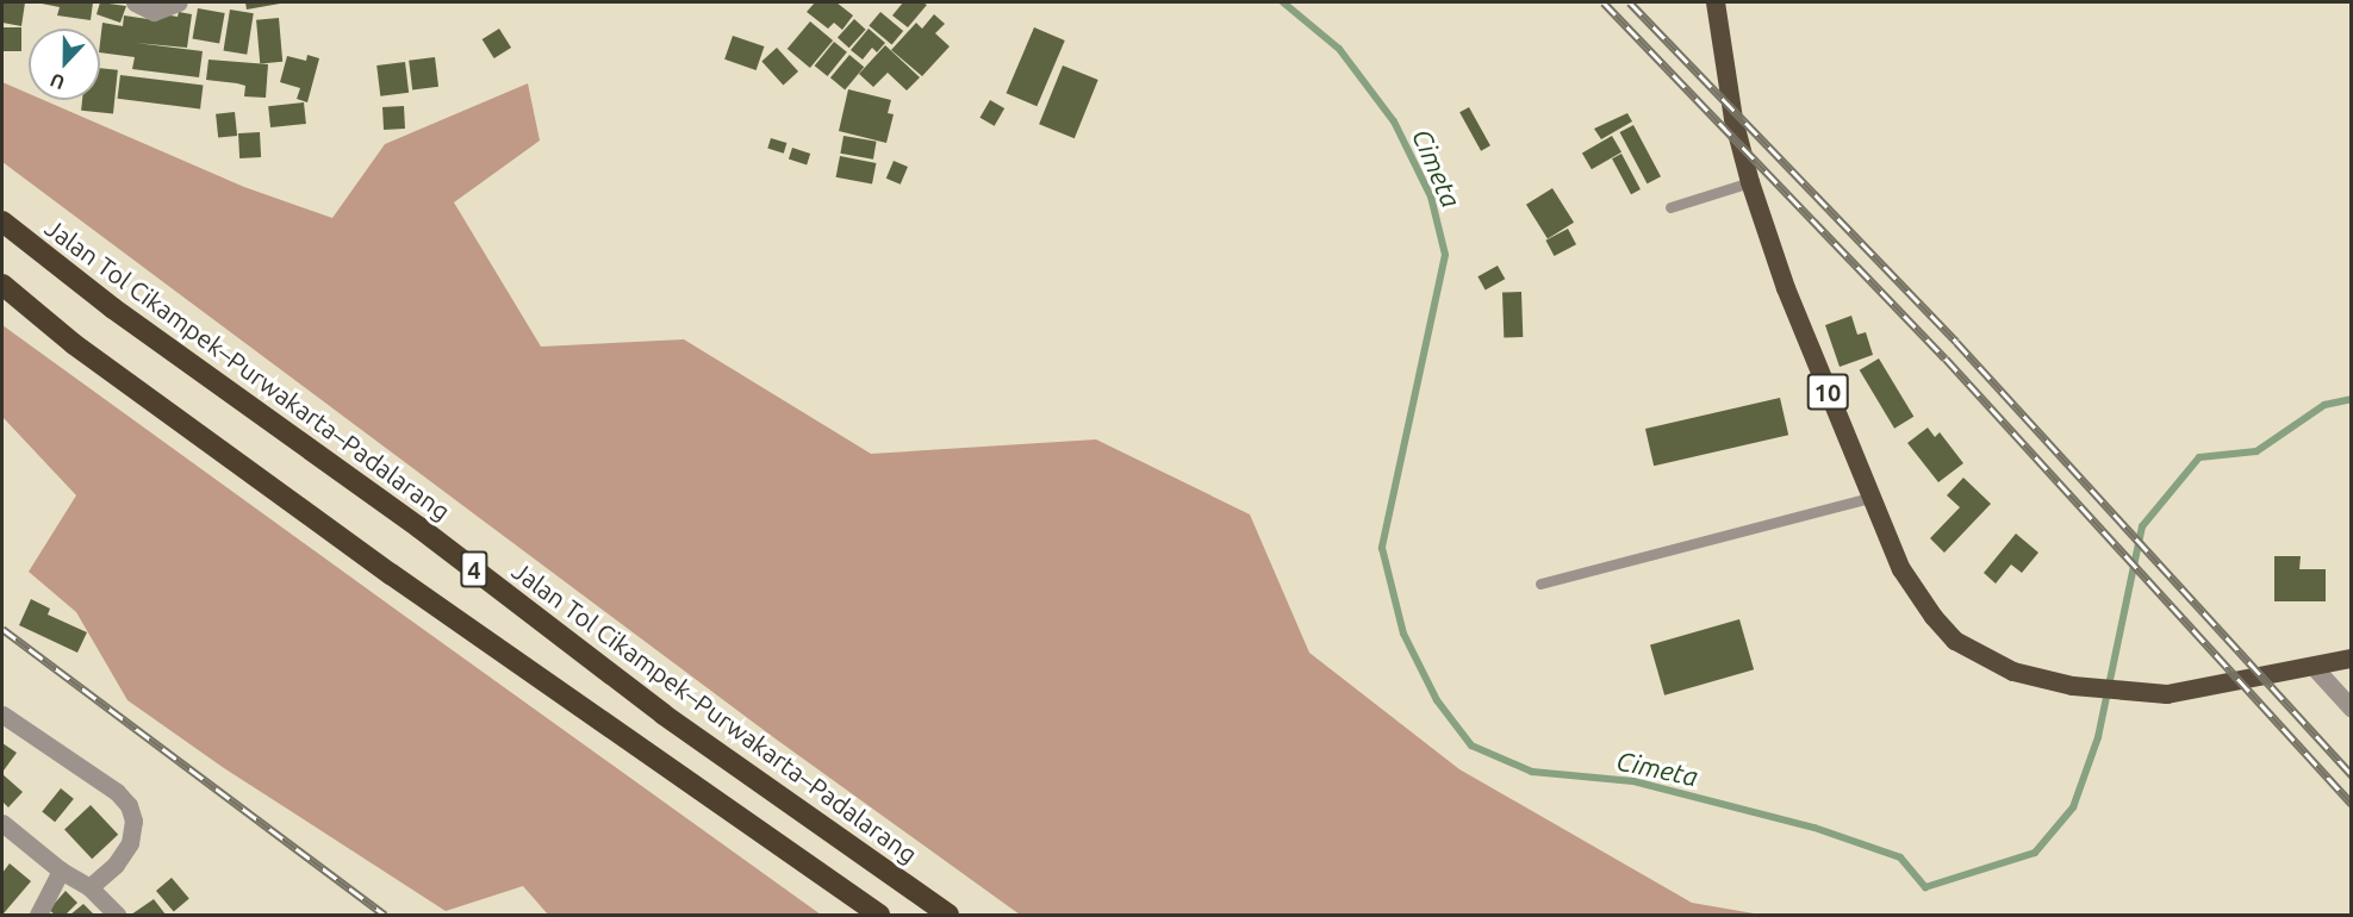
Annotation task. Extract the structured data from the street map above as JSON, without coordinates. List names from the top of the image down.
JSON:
{
  "streets": {
    "highway": ["Jalan Tol Cikampek–Purwakarta–Padalarang", "10", "4"]
  },
  "water": ["Cimeta"],
  "north": "bottom"
}
